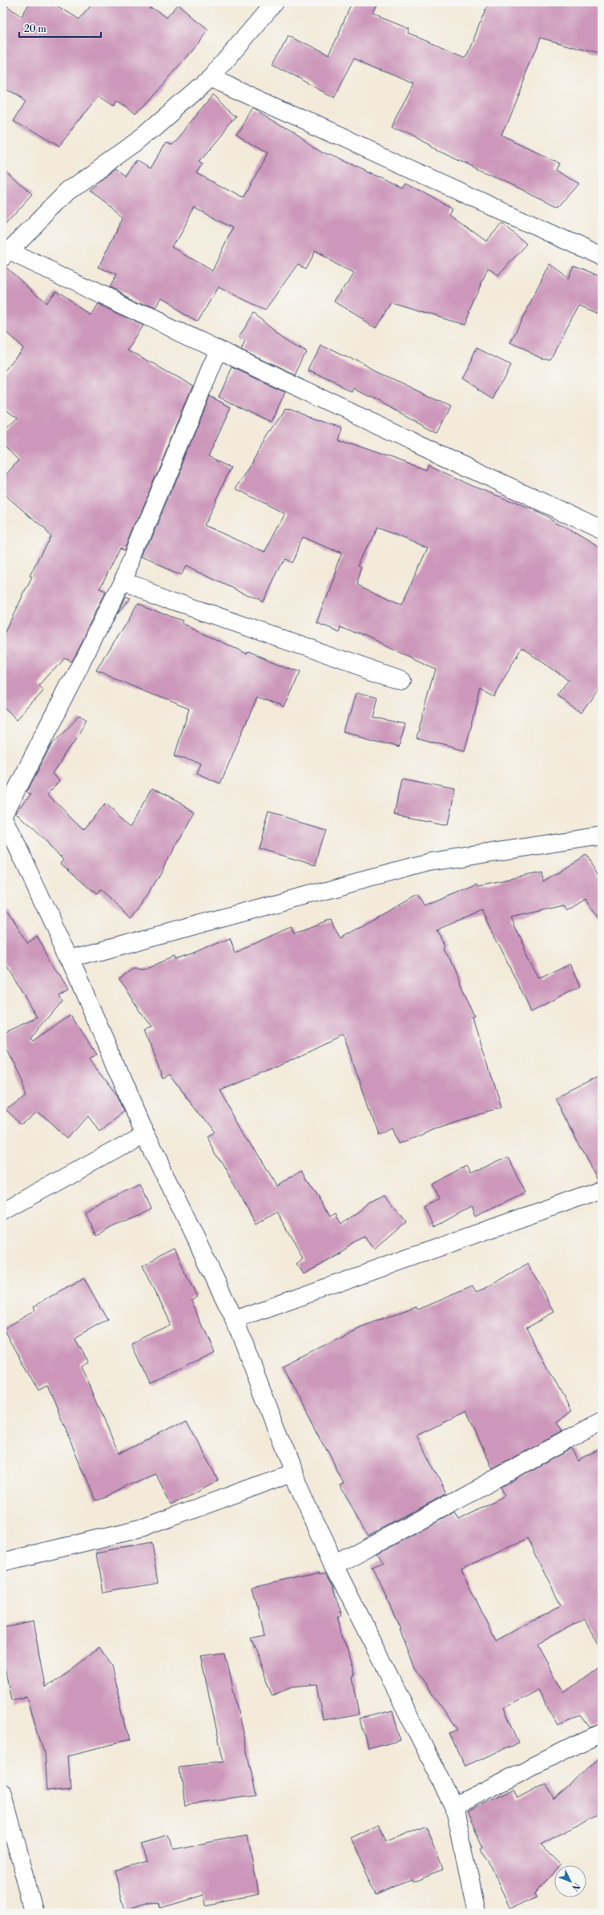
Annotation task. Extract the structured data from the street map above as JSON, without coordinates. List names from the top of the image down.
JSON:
{
  "scale_bar": "20 m",
  "north": "bottom right"
}
